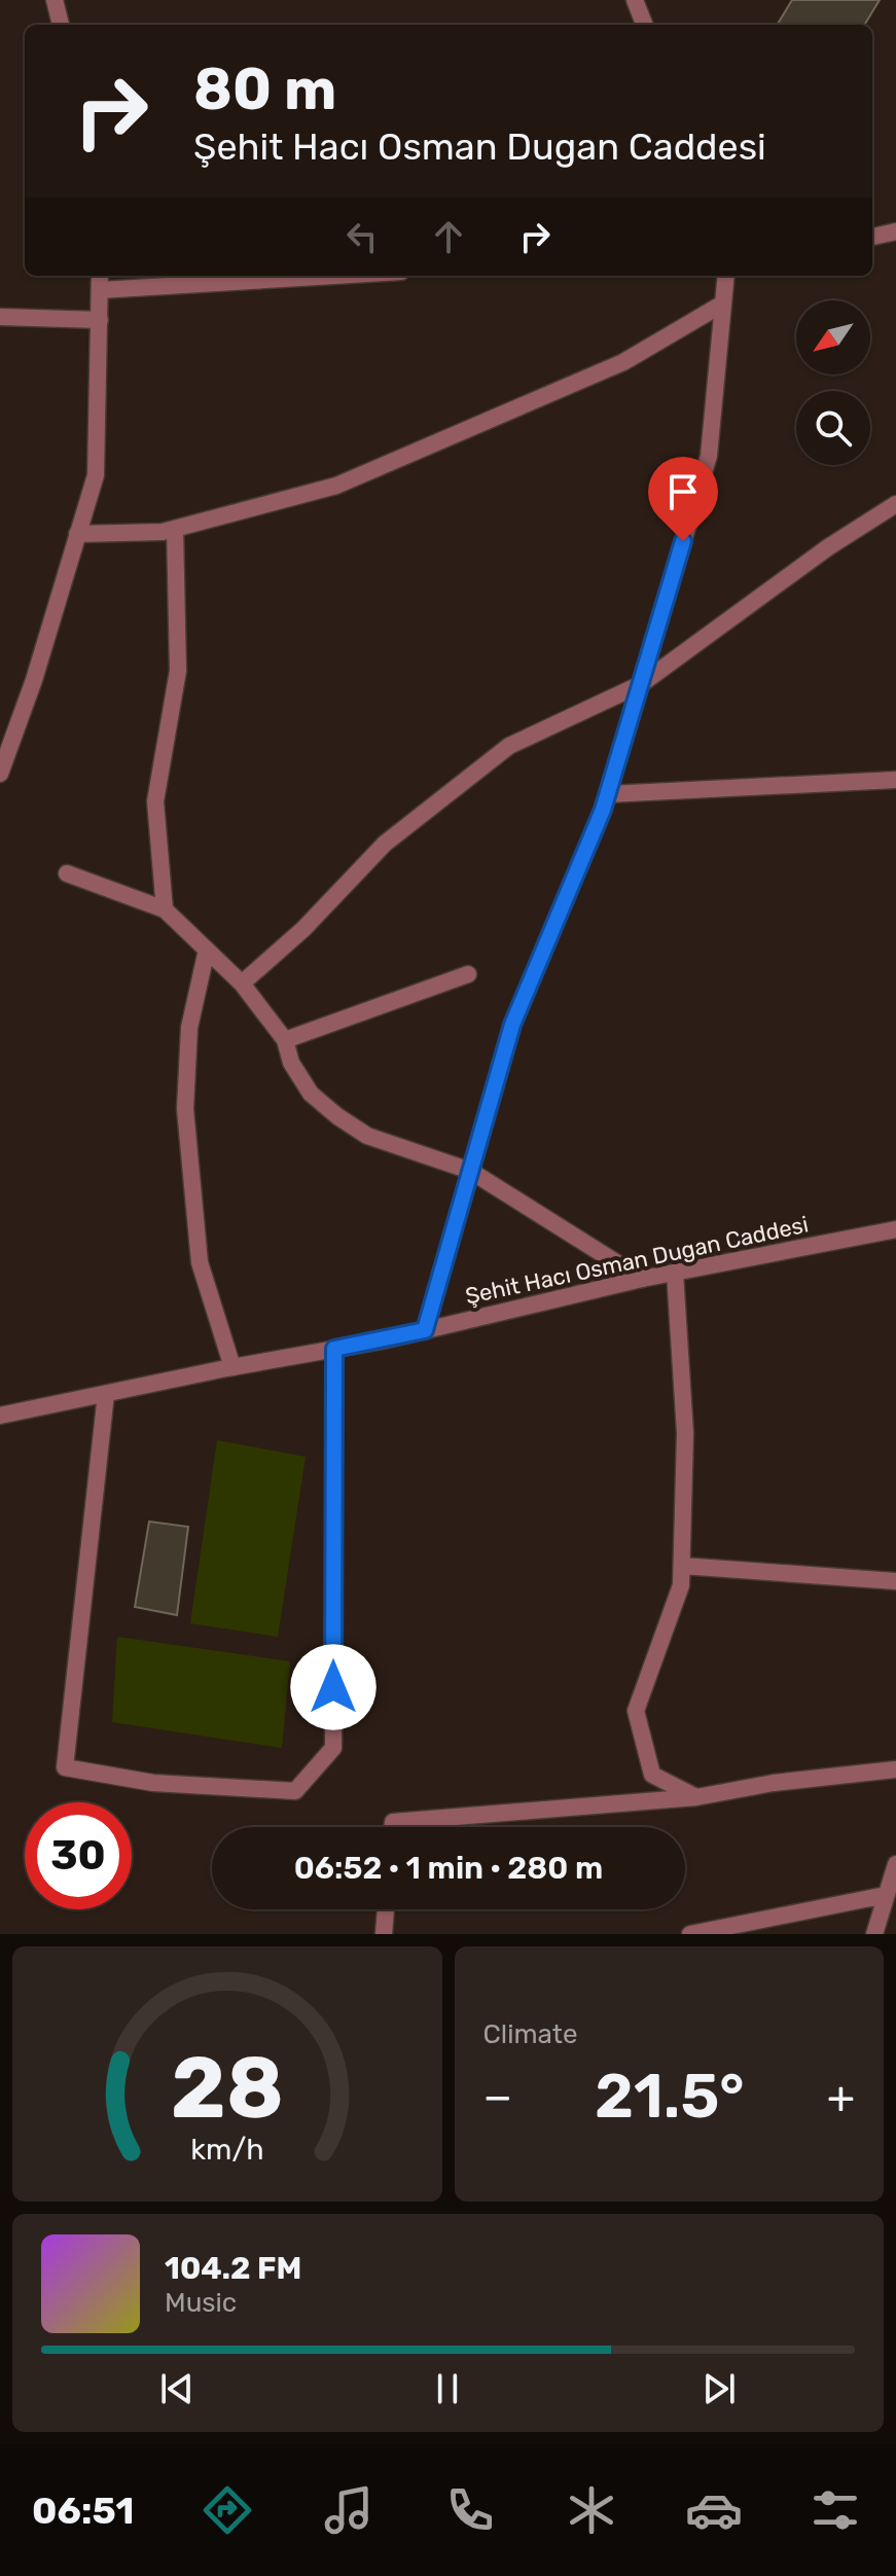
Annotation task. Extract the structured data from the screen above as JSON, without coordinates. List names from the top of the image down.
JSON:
{
  "streets": {
    "street": ["Şehit Hacı Osman Dugan Caddesi"]
  },
  "north": "bottom left",
  "page": {
    "turn": ["80 m", "Şehit Hacı Osman Dugan Caddesi"],
    "limit": "30",
    "trip": "06:52 · 1 min · 280 m",
    "tile": "Climate",
    "heat": ["−", "21.5°", "+"],
    "song": ["104.2 FM", "Music"],
    "tabs": "06:51",
    "gauge": ["28", "km/h"]
  }
}
